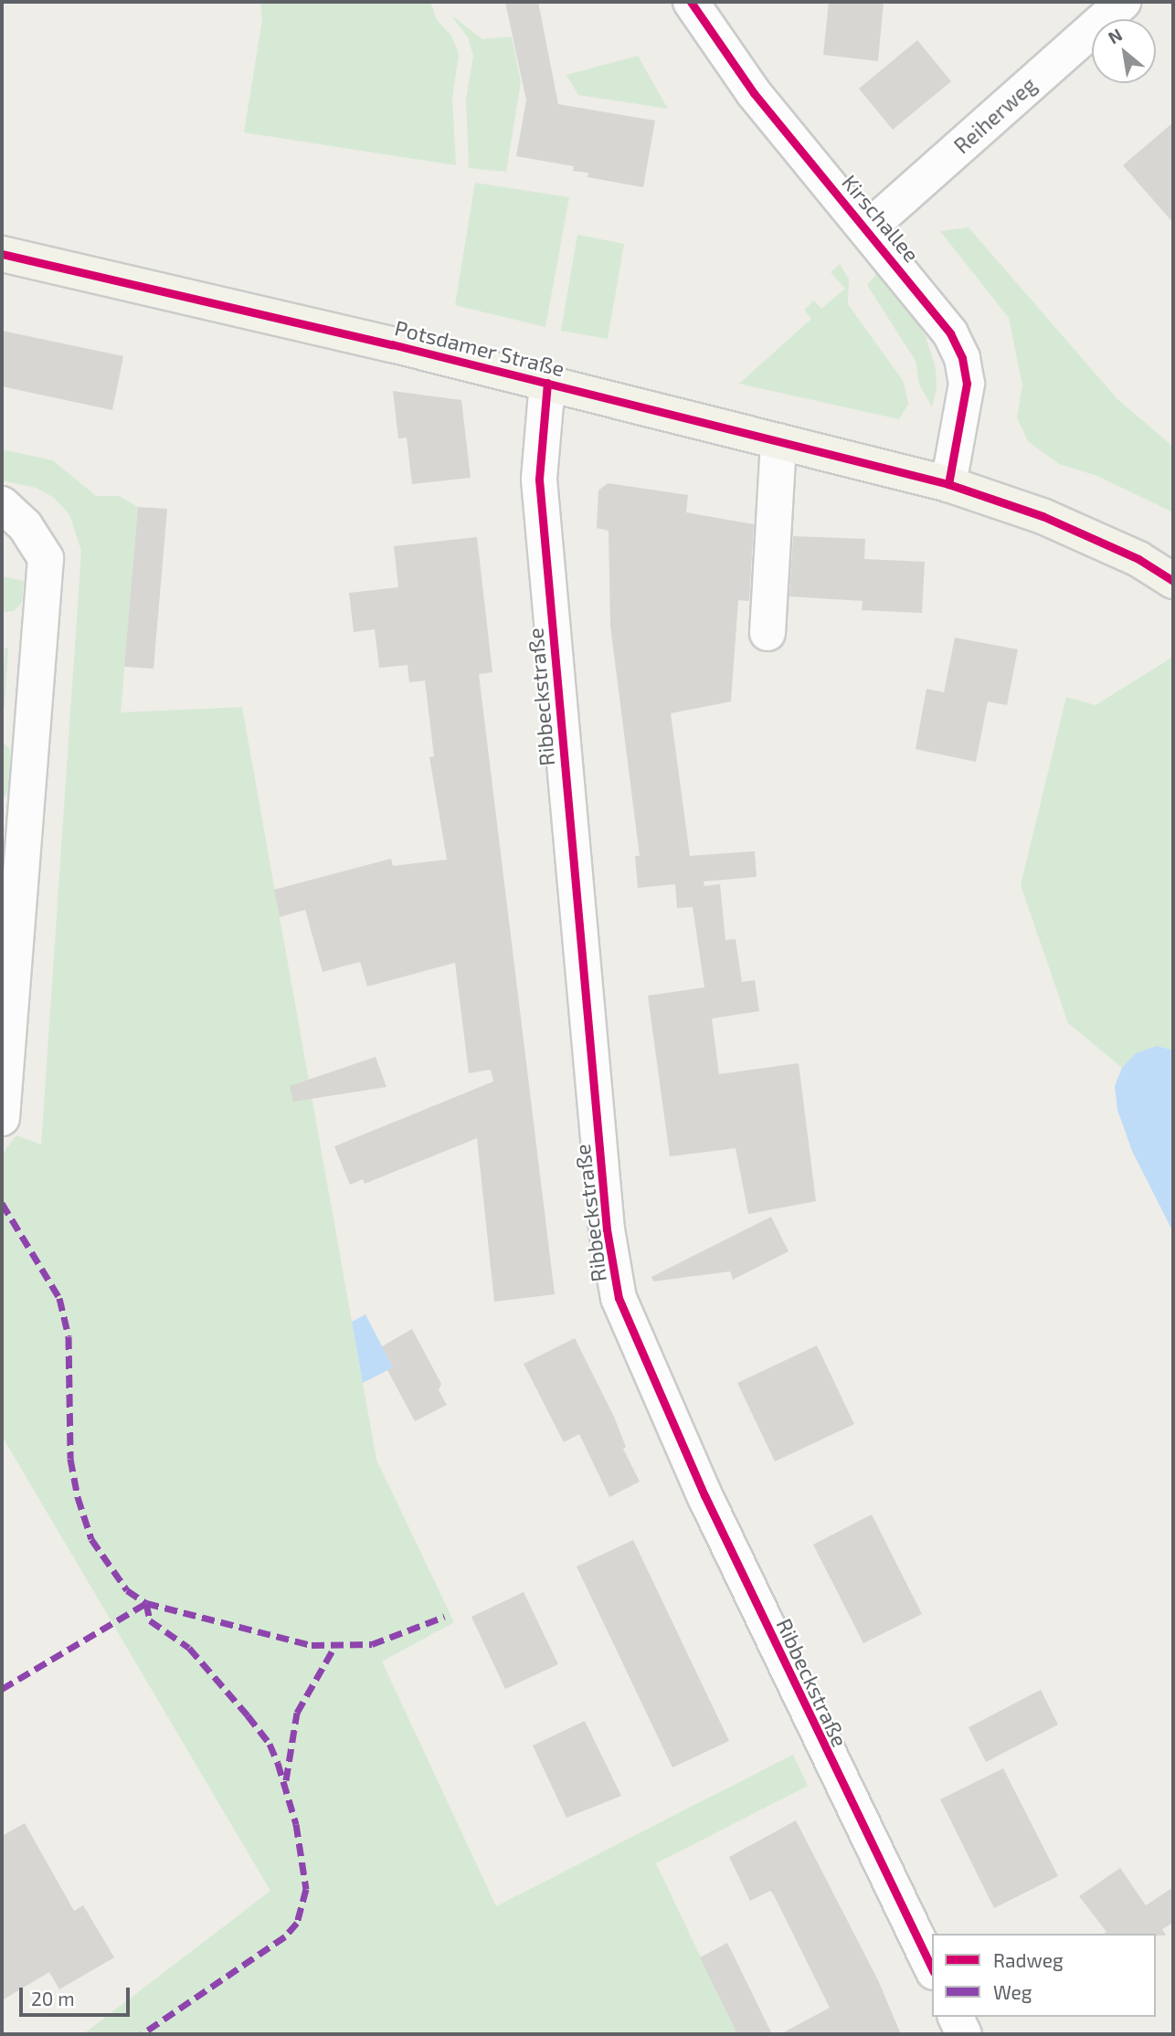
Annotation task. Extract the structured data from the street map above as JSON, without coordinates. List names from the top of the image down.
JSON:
{
  "streets": {
    "main road": ["Potsdamer Straße"],
    "street": ["Reiherweg", "Kirschallee", "Ribbeckstraße"]
  },
  "crossings": [
    ["Reiherweg", "Kirschallee"],
    ["Kirschallee", "Potsdamer Straße"],
    ["Potsdamer Straße", "Ribbeckstraße"]
  ],
  "legend": ["Radweg", "Weg"],
  "scale_bar": "20 m",
  "north": "top left"
}
